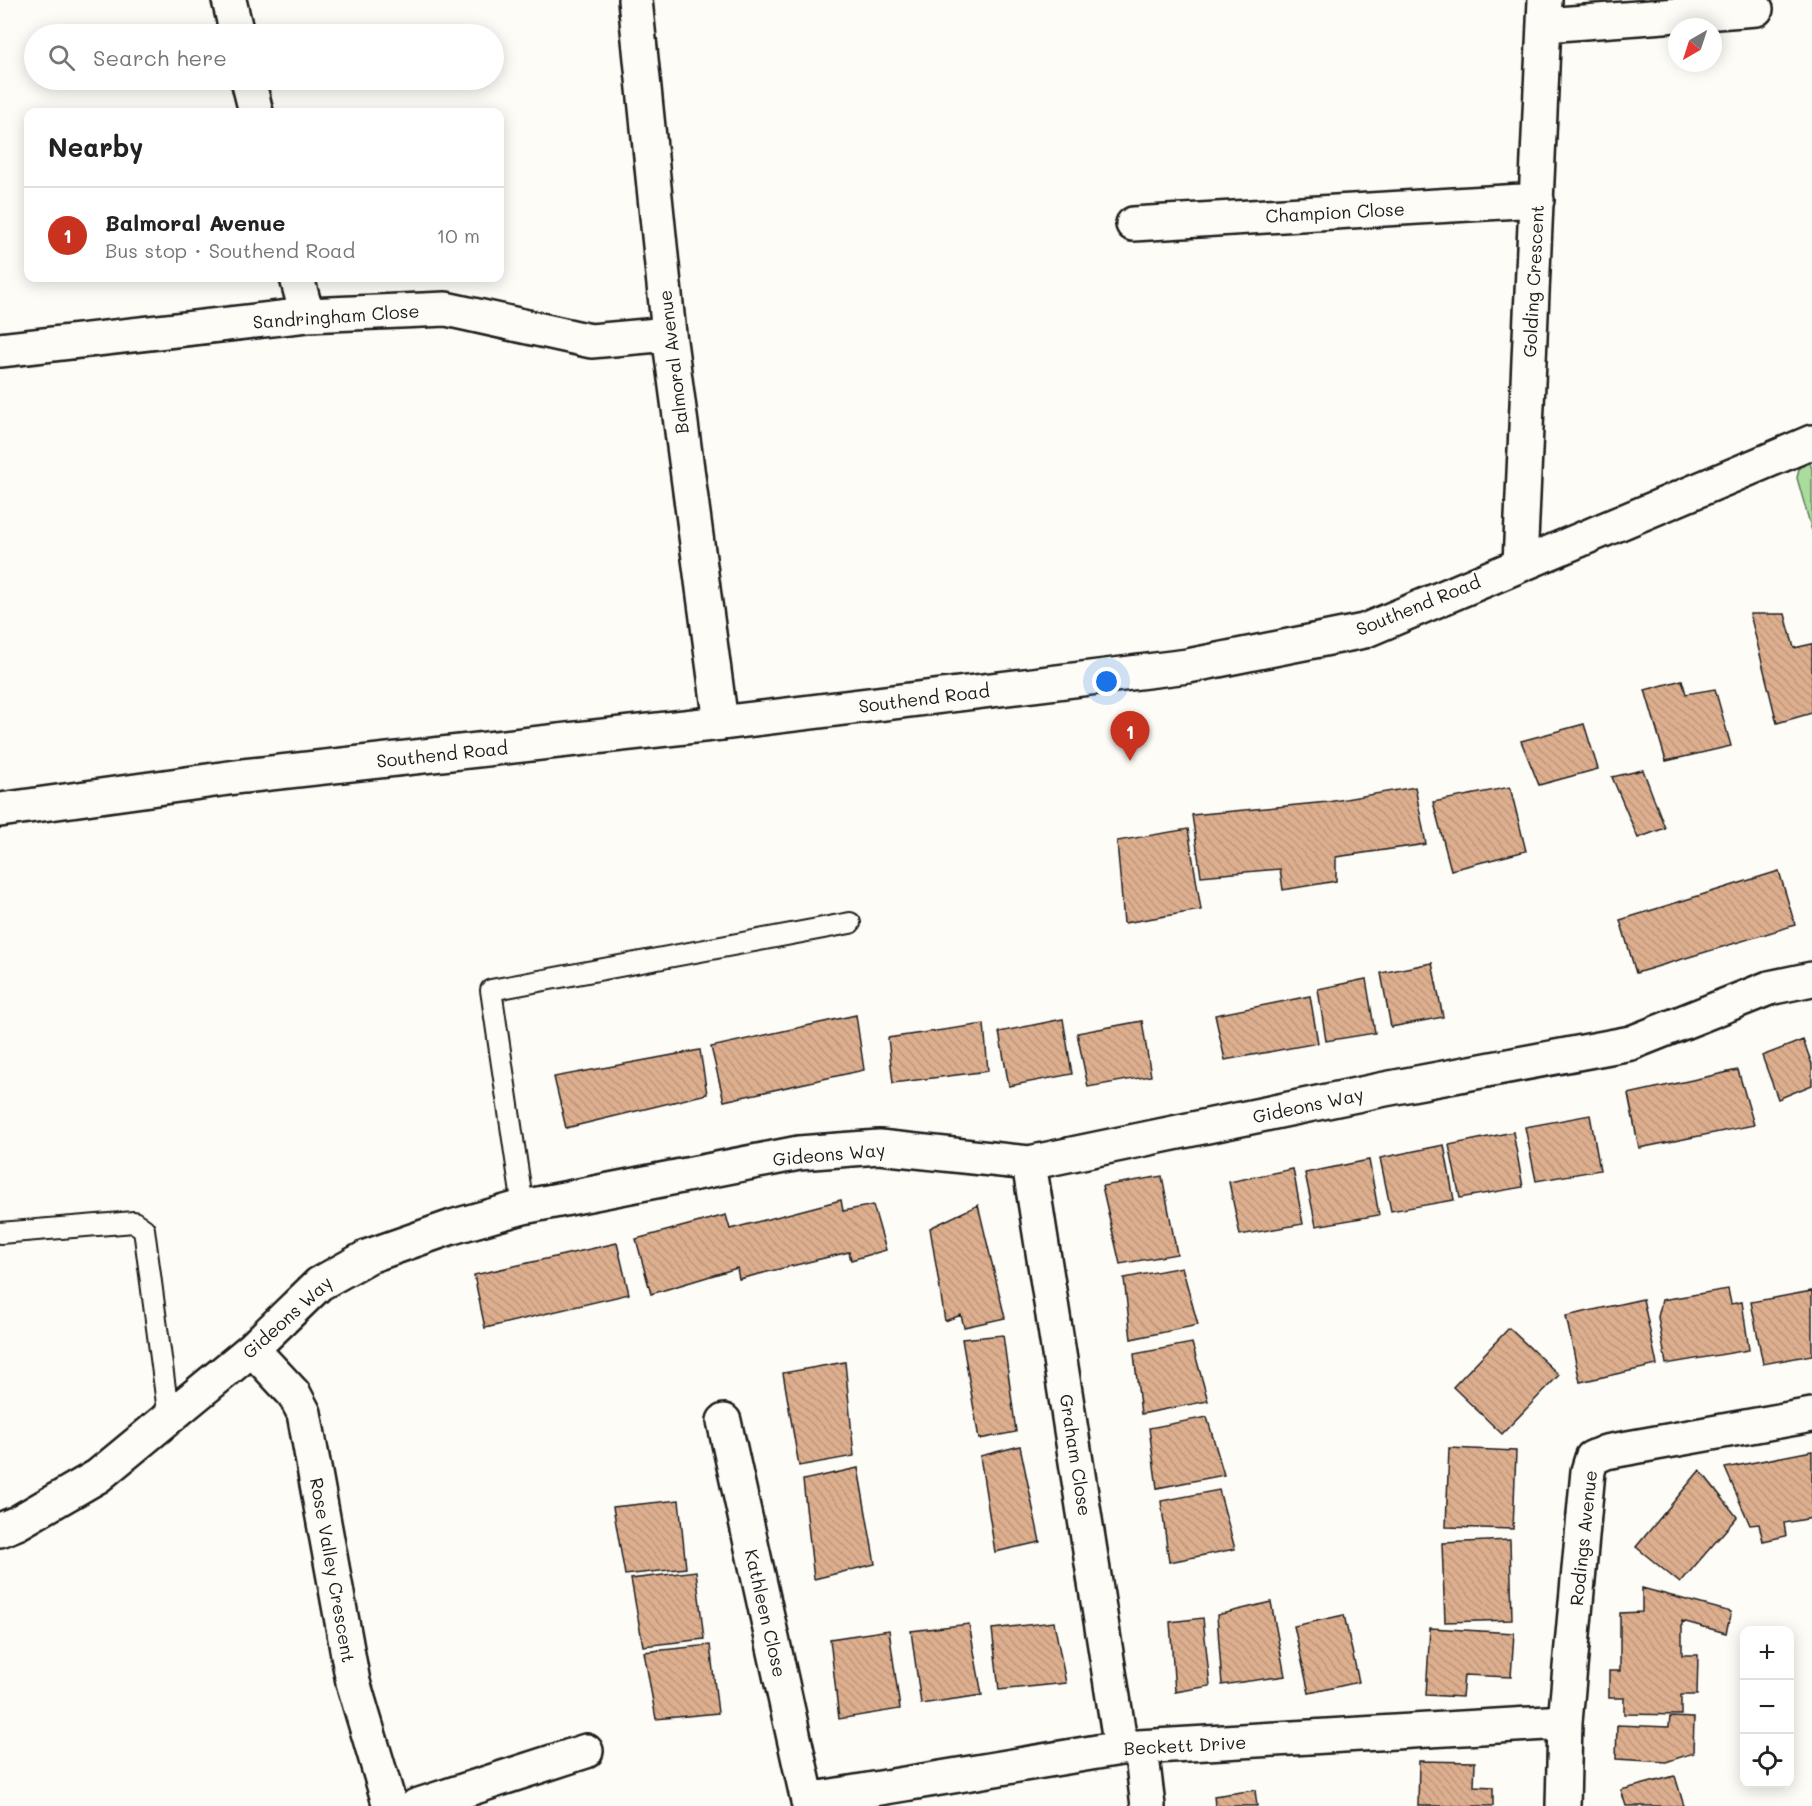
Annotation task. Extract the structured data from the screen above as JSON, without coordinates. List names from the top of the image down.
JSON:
{
  "streets": {
    "street": [
      "Champion Close",
      "Golding Crescent",
      "Sandringham Close",
      "Balmoral Avenue",
      "Southend Road",
      "Gideons Way",
      "Graham Close",
      "Rodings Avenue",
      "Rose Valley Crescent",
      "Kathleen Close",
      "Beckett Drive"
    ]
  },
  "crossings": [
    ["Champion Close", "Golding Crescent"],
    ["Golding Crescent", "Southend Road"],
    ["Sandringham Close", "Balmoral Avenue"],
    ["Balmoral Avenue", "Southend Road"],
    ["Gideons Way", "Graham Close"],
    ["Gideons Way", "Rose Valley Crescent"],
    ["Graham Close", "Beckett Drive"],
    ["Rodings Avenue", "Beckett Drive"],
    ["Kathleen Close", "Beckett Drive"]
  ],
  "north": "bottom left",
  "page": {
    "search": "Search here",
    "heading": "Nearby",
    "list": [
      {
        "mark": "1",
        "name": "Balmoral Avenue",
        "note": "Bus stop · Southend Road",
        "value": "10 m"
      }
    ],
    "pins": "1",
    "map_buttons": ["+", "−"]
  }
}
